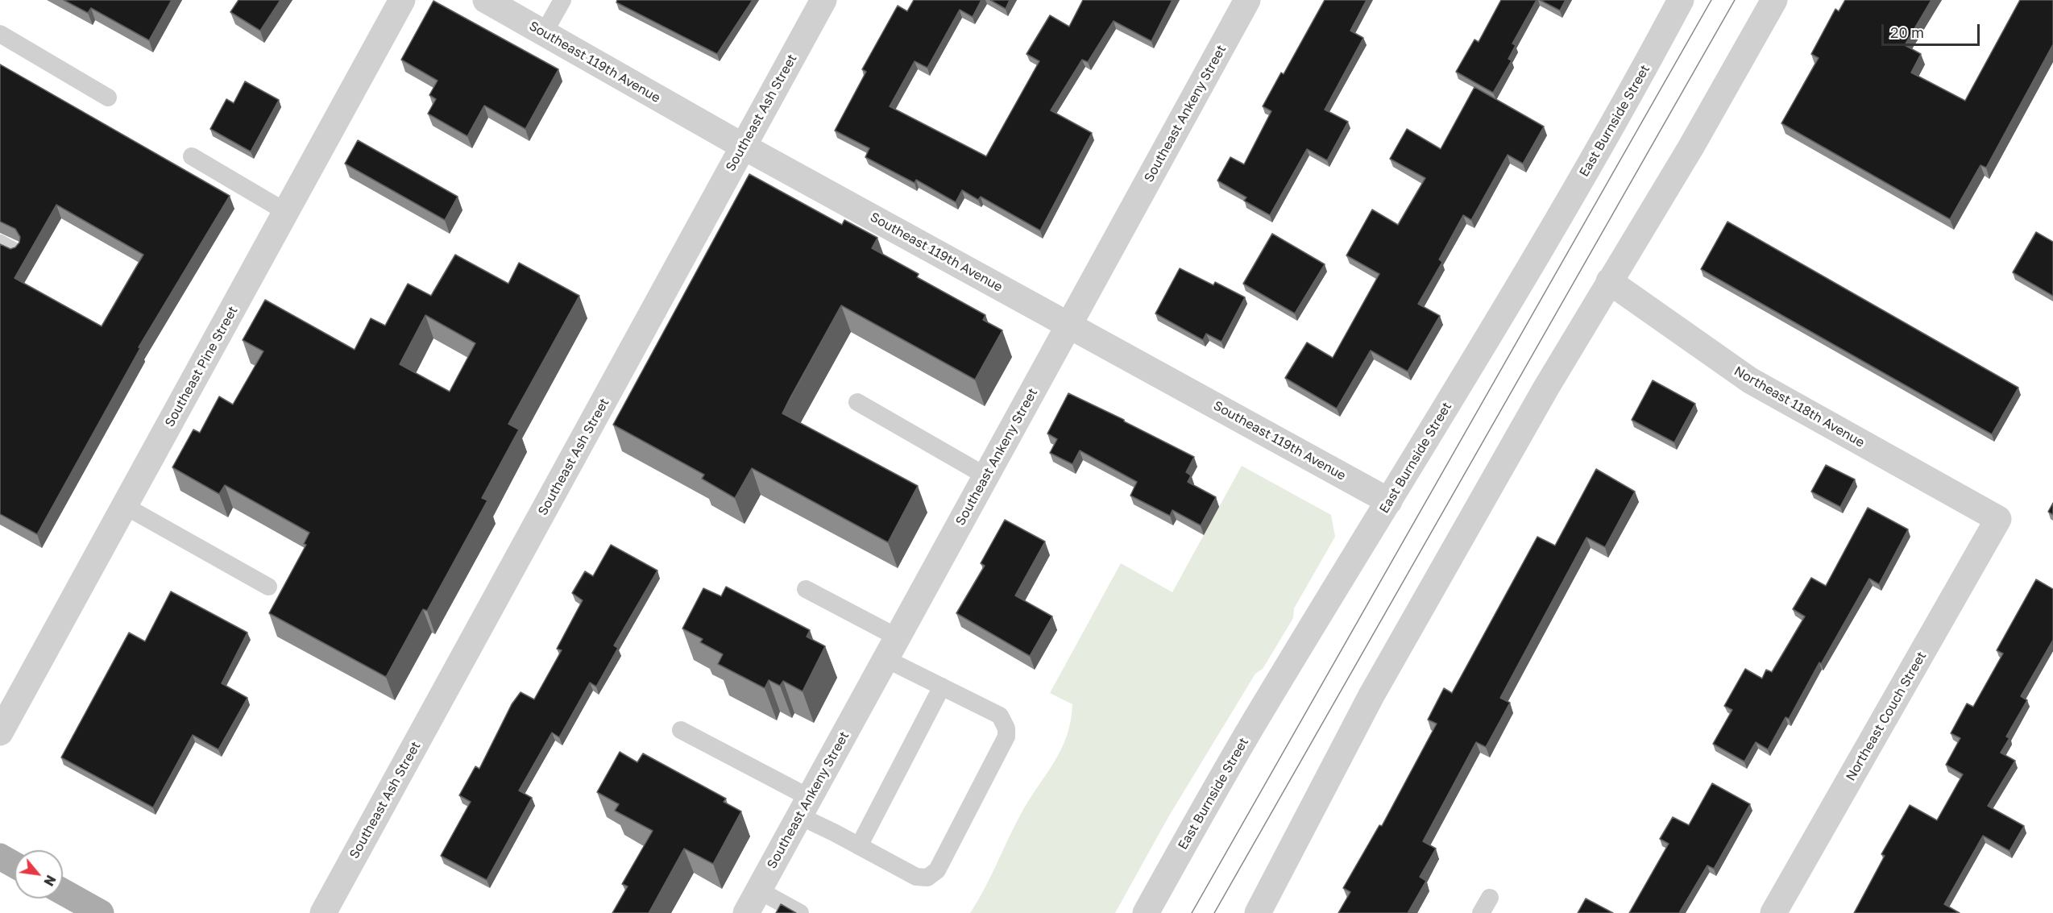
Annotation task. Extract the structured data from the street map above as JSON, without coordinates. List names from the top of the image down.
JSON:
{
  "streets": {
    "street": [
      "Southeast 119th Avenue",
      "Southeast Ash Street",
      "Southeast Ankeny Street",
      "East Burnside Street",
      "Southeast Pine Street",
      "Northeast 118th Avenue",
      "Northeast Couch Street"
    ]
  },
  "crossings": [
    ["Southeast 119th Avenue", "Southeast Ash Street"],
    ["Southeast 119th Avenue", "Southeast Ankeny Street"],
    ["Southeast 119th Avenue", "East Burnside Street"],
    ["Northeast 118th Avenue", "Northeast Couch Street"]
  ],
  "scale_bar": "20 m",
  "north": "bottom right"
}
